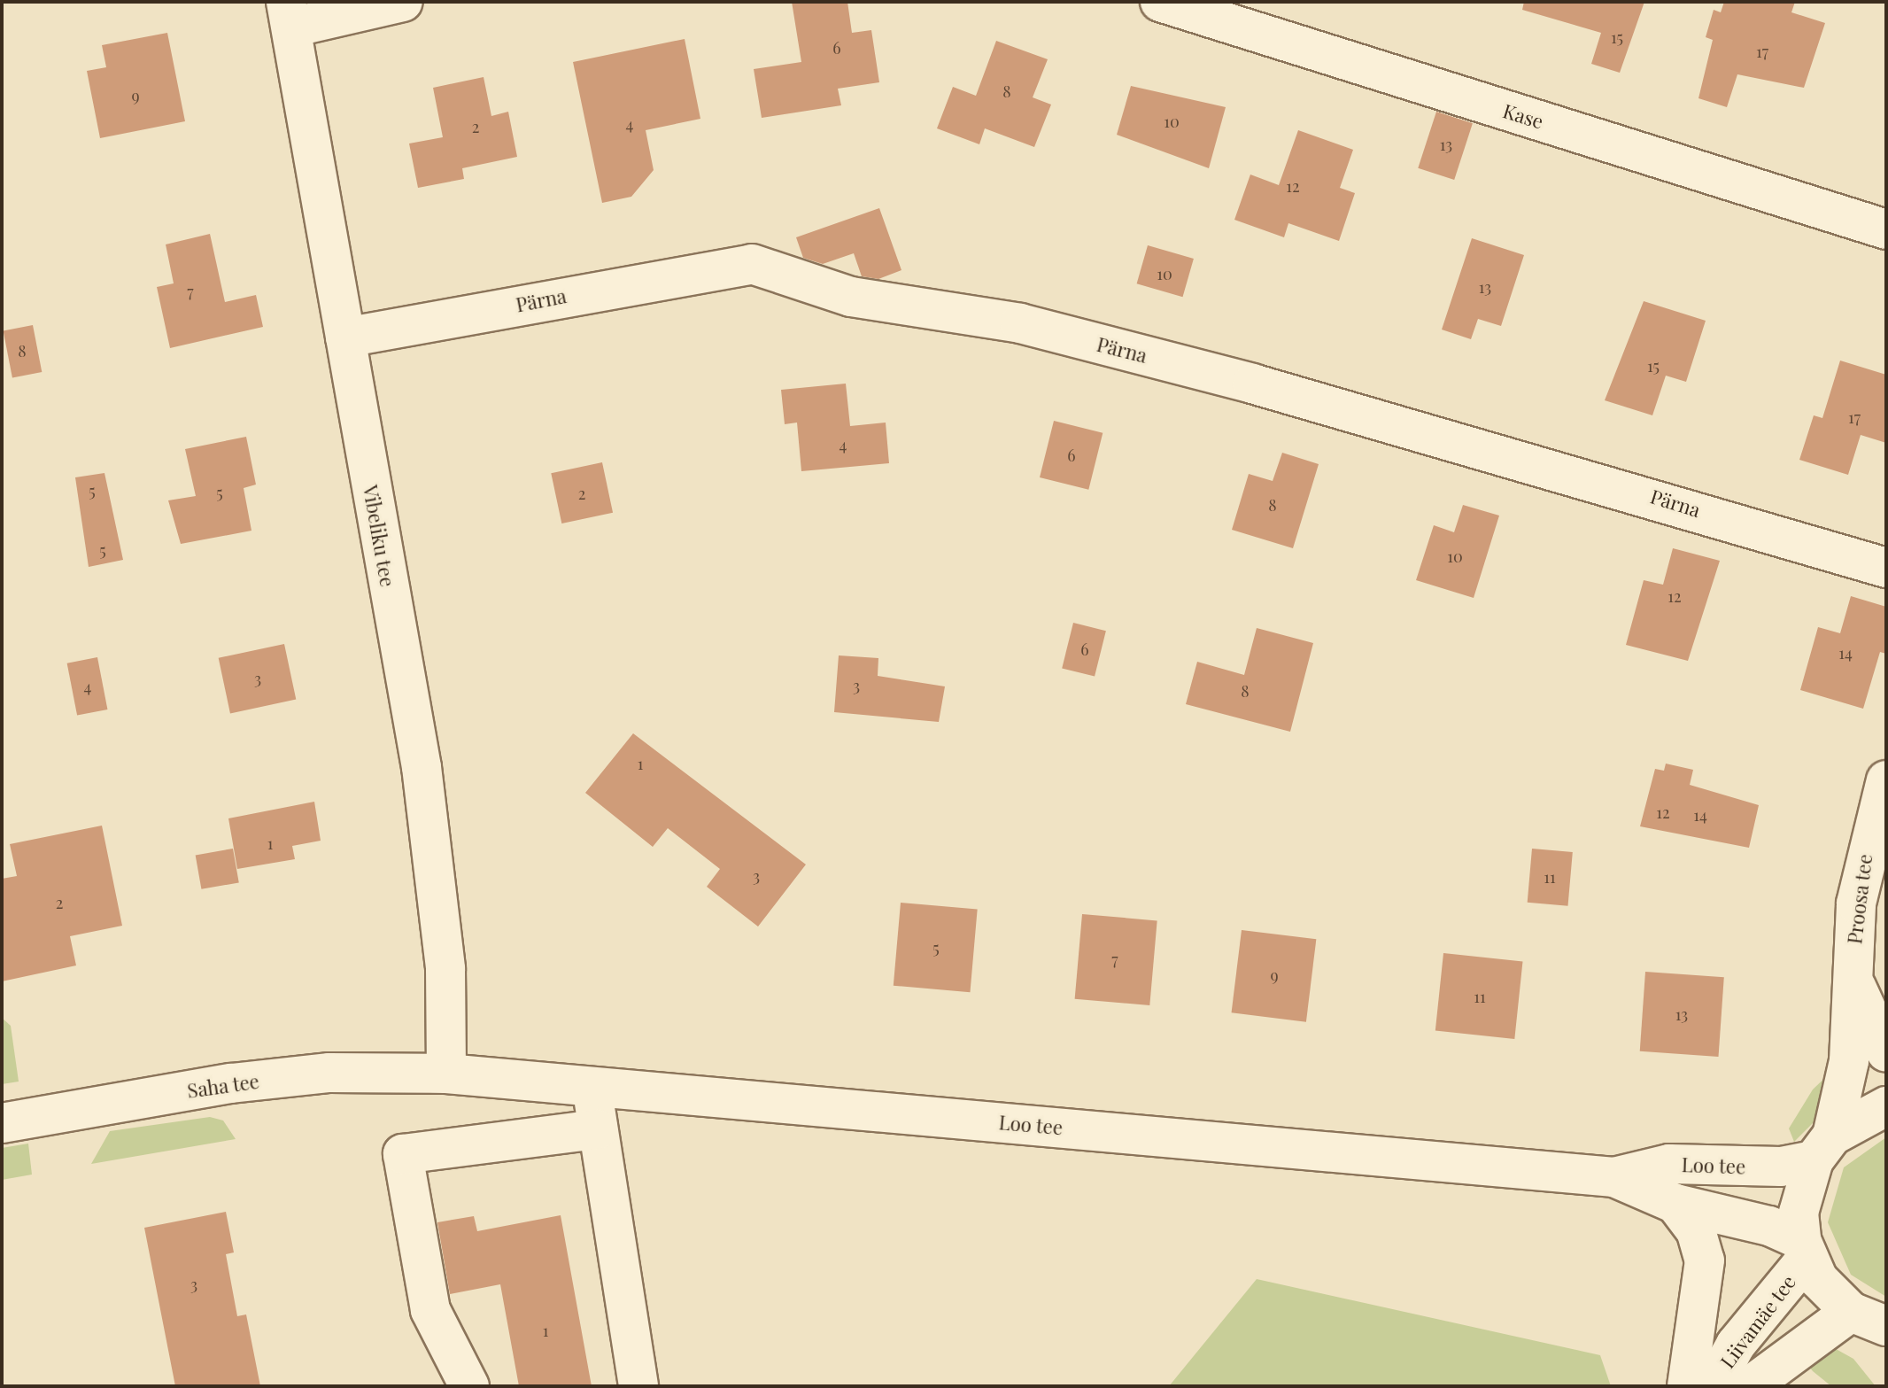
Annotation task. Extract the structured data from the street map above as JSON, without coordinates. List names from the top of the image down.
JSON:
{
  "streets": {
    "street": [
      "Kase",
      "Pärna",
      "Vibeliku tee",
      "Proosa tee",
      "Saha tee",
      "Loo tee",
      "Liivamäe tee"
    ]
  },
  "crossings": [
    ["Pärna", "Vibeliku tee"],
    ["Vibeliku tee", "Saha tee"],
    ["Vibeliku tee", "Loo tee"],
    ["Proosa tee", "Loo tee"],
    ["Proosa tee", "Liivamäe tee"],
    ["Saha tee", "Loo tee"],
    ["Loo tee", "Liivamäe tee"]
  ],
  "house_numbers": [
    "15",
    "6",
    "17",
    "8",
    "9",
    "10",
    "4",
    "2",
    "13",
    "12",
    "10",
    "13",
    "7",
    "8",
    "15",
    "17",
    "4",
    "6",
    "5",
    "5",
    "2",
    "8",
    "5",
    "10",
    "12",
    "6",
    "14",
    "3",
    "3",
    "4",
    "8",
    "1",
    "12",
    "14",
    "1",
    "3",
    "11",
    "2",
    "5",
    "7",
    "9",
    "11",
    "13",
    "3",
    "1"
  ]
}
